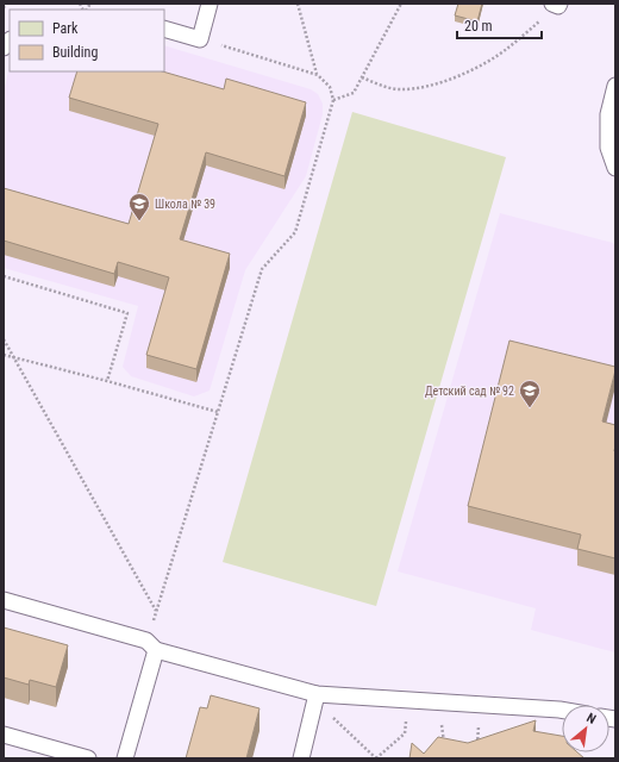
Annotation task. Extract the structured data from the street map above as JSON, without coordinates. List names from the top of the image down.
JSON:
{
  "places": {
    "school or university": ["Школа № 39", "Детский сад № 92"]
  },
  "legend": ["Park", "Building"],
  "scale_bar": "20 m",
  "north": "top right"
}
